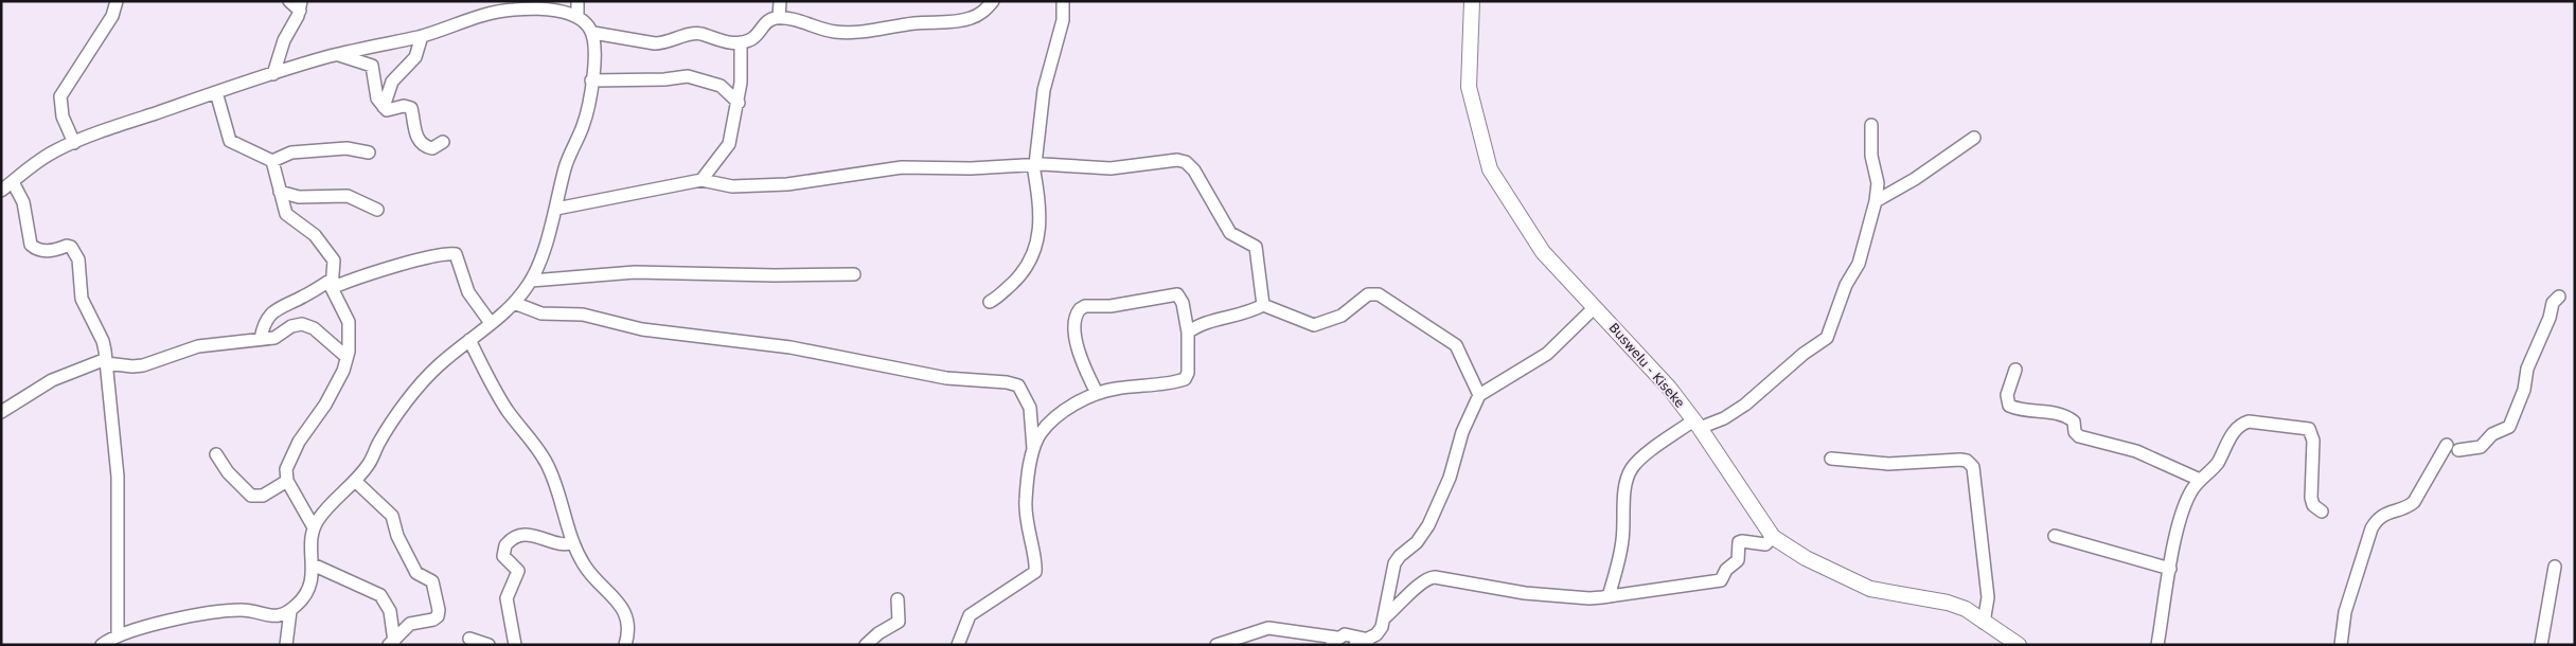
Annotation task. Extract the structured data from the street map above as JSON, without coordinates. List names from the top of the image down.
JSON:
{
  "streets": {
    "main road": ["Buswelu - Kiseke"]
  }
}
